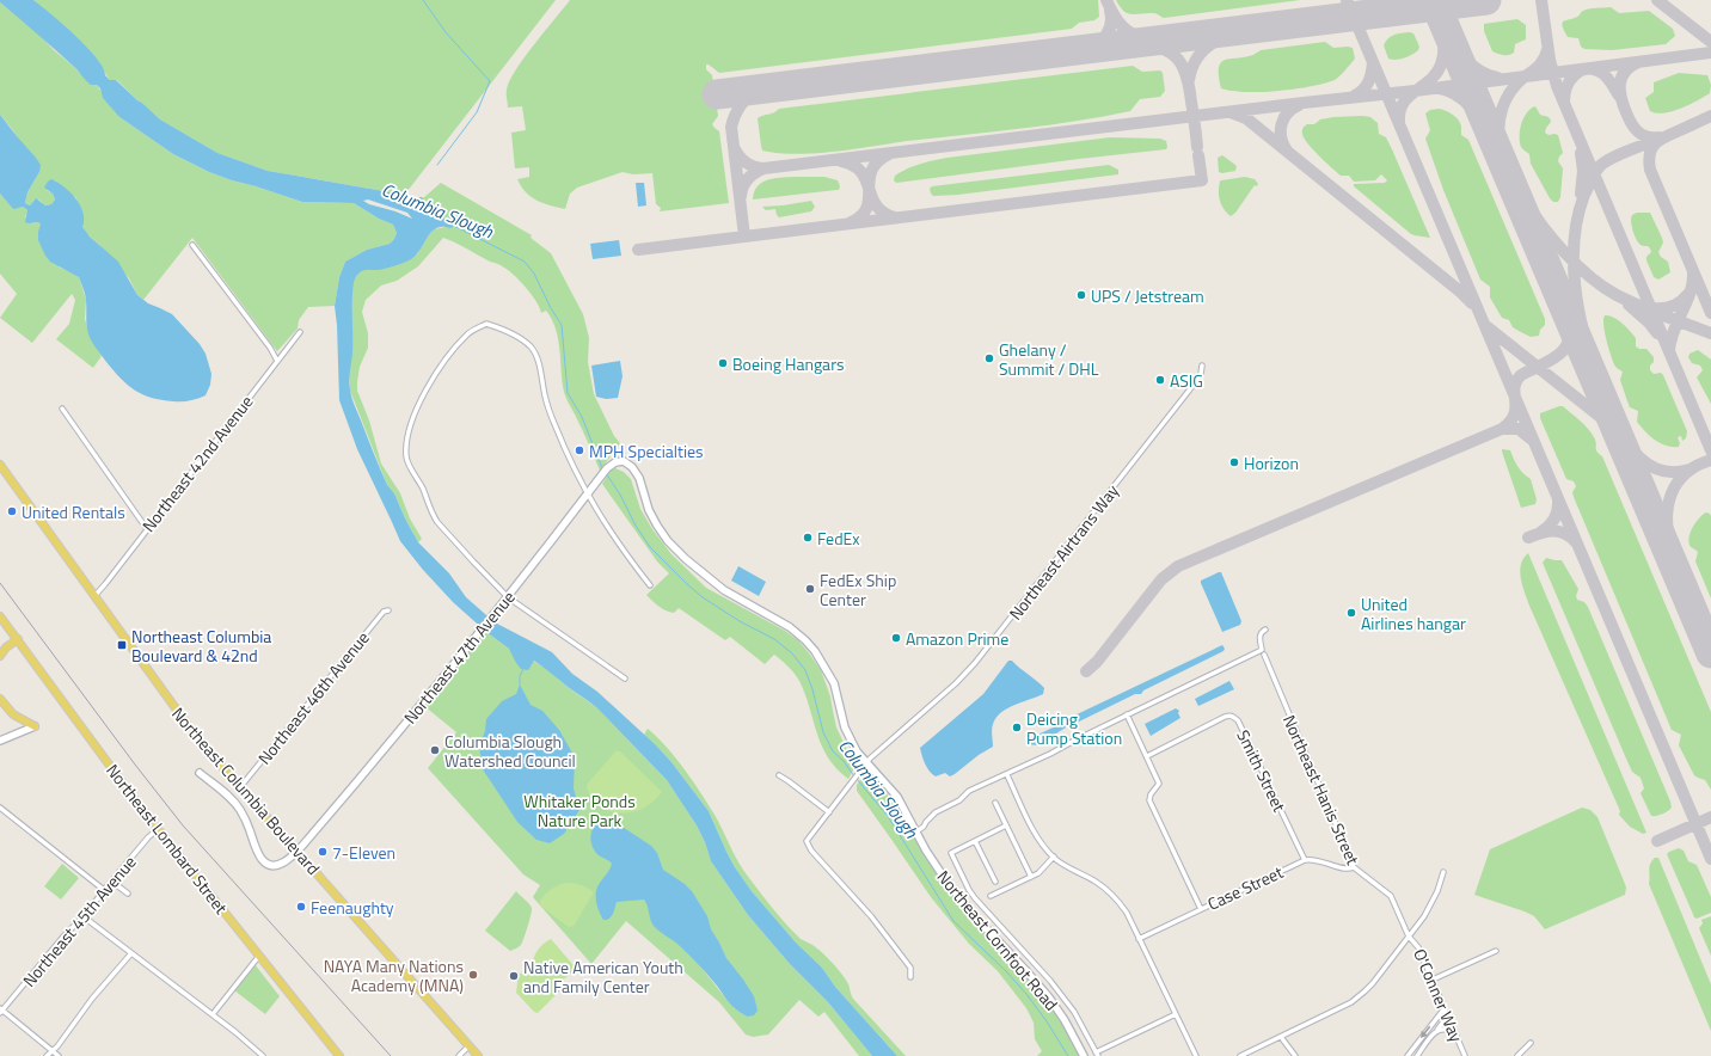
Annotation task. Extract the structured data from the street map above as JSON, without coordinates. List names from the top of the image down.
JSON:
{
  "streets": {
    "main road": ["Northeast Columbia Boulevard", "Northeast Lombard Street"],
    "street": [
      "Northeast 42nd Avenue",
      "Northeast Airtrans Way",
      "Northeast 47th Avenue",
      "Northeast 46th Avenue",
      "Smith Street",
      "Northeast Hanis Street",
      "Case Street",
      "Northeast 45th Avenue",
      "Northeast Cornfoot Road",
      "O'Conner Way"
    ]
  },
  "crossings": [
    ["Northeast 42nd Avenue", "Northeast Columbia Boulevard"],
    ["Northeast Airtrans Way", "Northeast Cornfoot Road"],
    ["Northeast 47th Avenue", "Northeast Columbia Boulevard"],
    ["Northeast 47th Avenue", "Northeast Cornfoot Road"],
    ["Northeast 46th Avenue", "Northeast Columbia Boulevard"],
    ["Smith Street", "Case Street"],
    ["Northeast Hanis Street", "O'Conner Way"],
    ["Northeast Lombard Street", "Northeast 45th Avenue"]
  ],
  "water": ["Columbia Slough"],
  "parks": ["Whitaker Ponds Nature Park"],
  "places": {
    "other": [
      "UPS / Jetstream",
      "Ghelany / Summit / DHL",
      "Boeing Hangars",
      "ASIG",
      "MPH Specialties",
      "Horizon",
      "United Rentals",
      "FedEx",
      "FedEx Ship Center",
      "United Airlines hangar",
      "Amazon Prime",
      "Deicing Pump Station",
      "Columbia Slough Watershed Council",
      "7-Eleven",
      "Feenaughty",
      "NAYA Many Nations Academy (MNA)",
      "Native American Youth and Family Center"
    ],
    "transit": ["Northeast Columbia Boulevard & 42nd"]
  }
}
